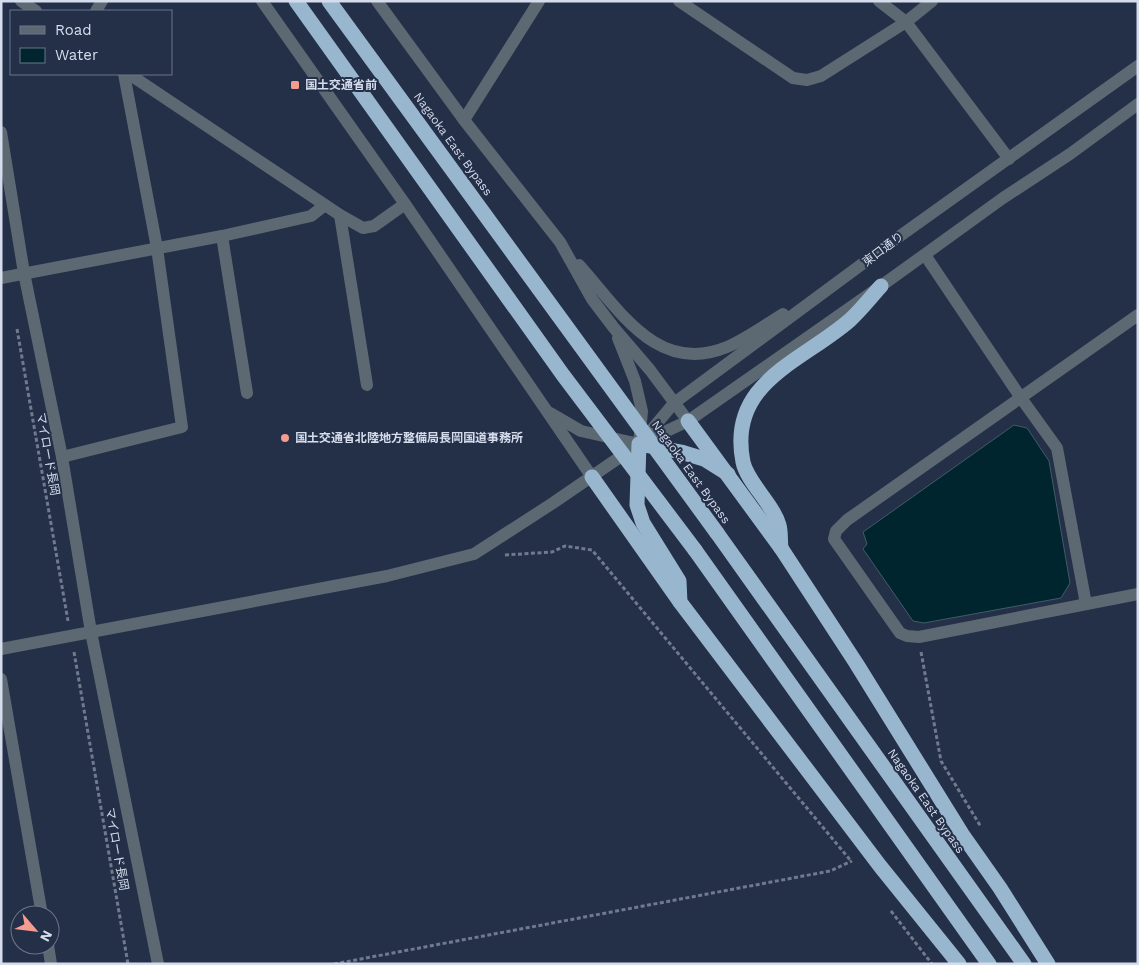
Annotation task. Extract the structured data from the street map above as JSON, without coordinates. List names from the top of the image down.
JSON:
{
  "streets": {
    "highway": ["Nagaoka East Bypass"],
    "street": ["東口通り"],
    "path": ["マイロード長岡"]
  },
  "places": {
    "transit": ["国土交通省前"],
    "other": ["国土交通省北陸地方整備局長岡国道事務所"]
  },
  "legend": ["Road", "Water"],
  "north": "bottom right"
}
